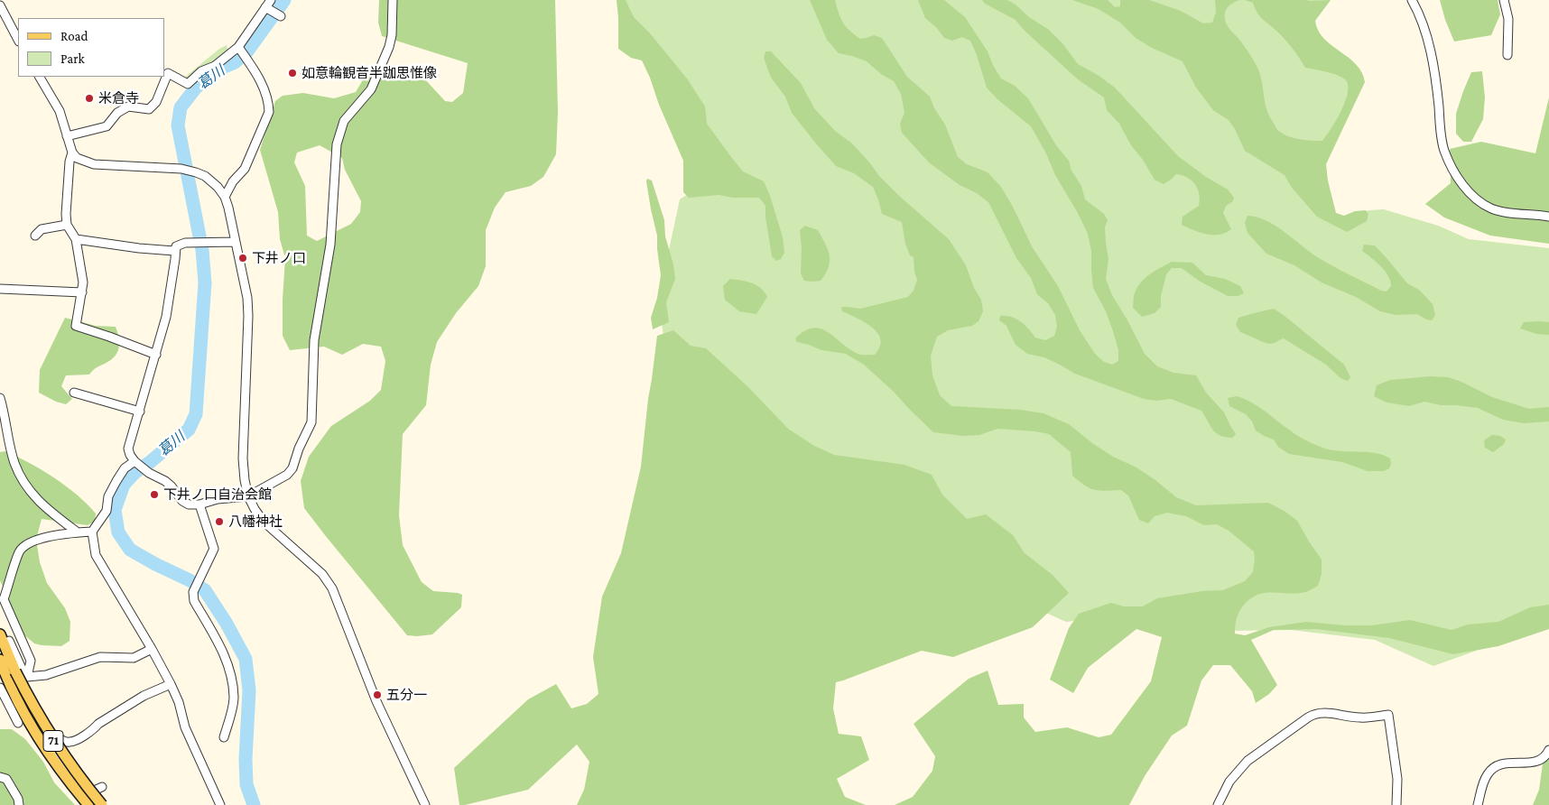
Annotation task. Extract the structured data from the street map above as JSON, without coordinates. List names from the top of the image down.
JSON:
{
  "streets": {
    "main road": ["71"]
  },
  "water": ["葛川"],
  "places": [
    "如意輪観音半跏思惟像",
    "米倉寺",
    "下井ノ口",
    "下井ノ口自治会館",
    "八幡神社",
    "五分一"
  ],
  "legend": ["Road", "Park"]
}
